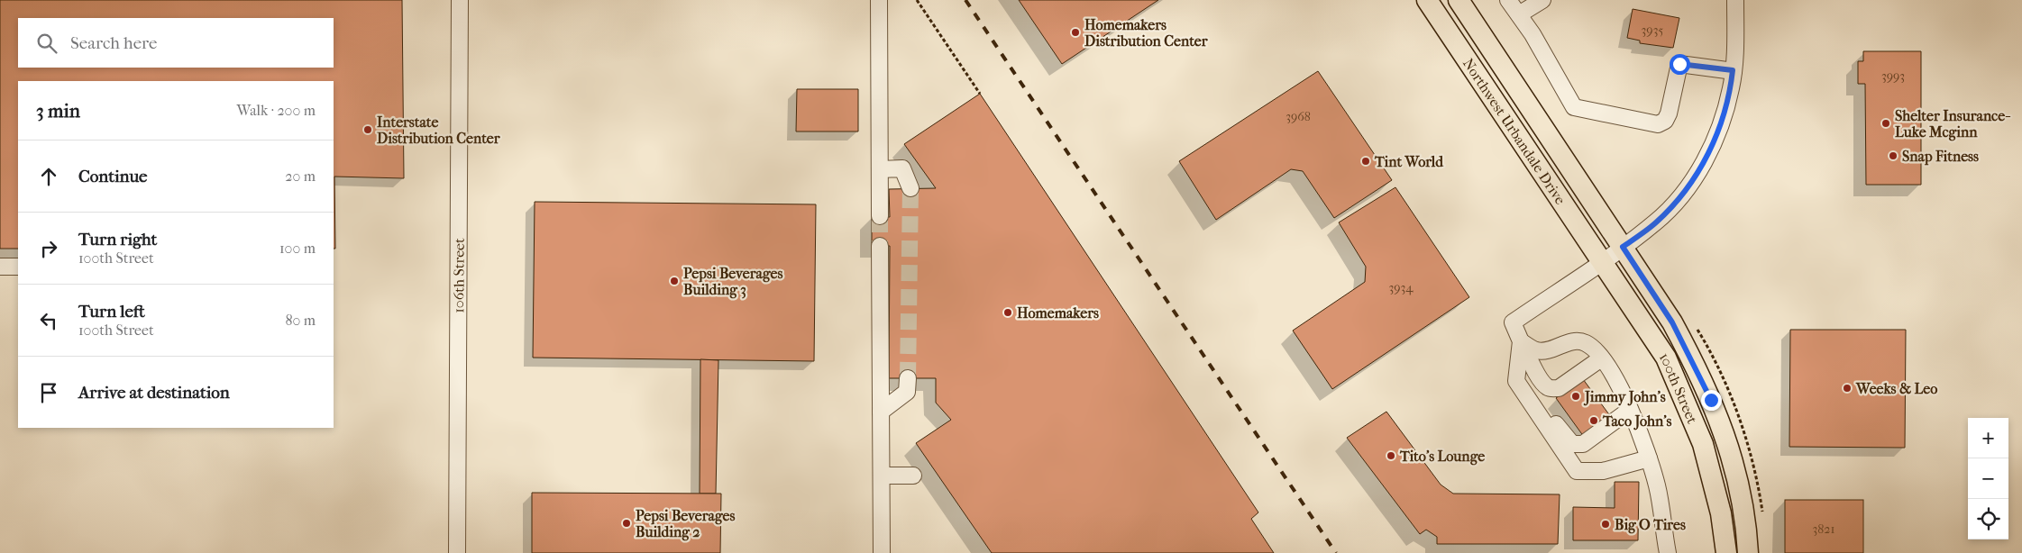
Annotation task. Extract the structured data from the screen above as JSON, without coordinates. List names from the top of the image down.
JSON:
{
  "streets": {
    "main road": ["Northwest Urbandale Drive", "100th Street"],
    "street": ["106th Street"]
  },
  "crossings": [
    ["Northwest Urbandale Drive", "100th Street"]
  ],
  "places": [
    "Homemakers Distribution Center",
    "Shelter Insurance- Luke Mcginn",
    "Interstate Distribution Center",
    "Snap Fitness",
    "Tint World",
    "Pepsi Beverages Building 3",
    "Homemakers",
    "Weeks & Leo",
    "Jimmy John's",
    "Taco John's",
    "Tito's Lounge",
    "Pepsi Beverages Building 2",
    "Big O Tires"
  ],
  "house_numbers": [
    "3935",
    "3993",
    "3968",
    "3934",
    "3821"
  ],
  "page": {
    "search": "Search here",
    "heading": ["3 min", "Walk · 200 m"],
    "list": [
      ["Continue", "20 m"],
      ["Turn right", "100th Street", "100 m"],
      ["Turn left", "100th Street", "80 m"],
      "Arrive at destination"
    ],
    "map_buttons": ["+", "−"]
  }
}
